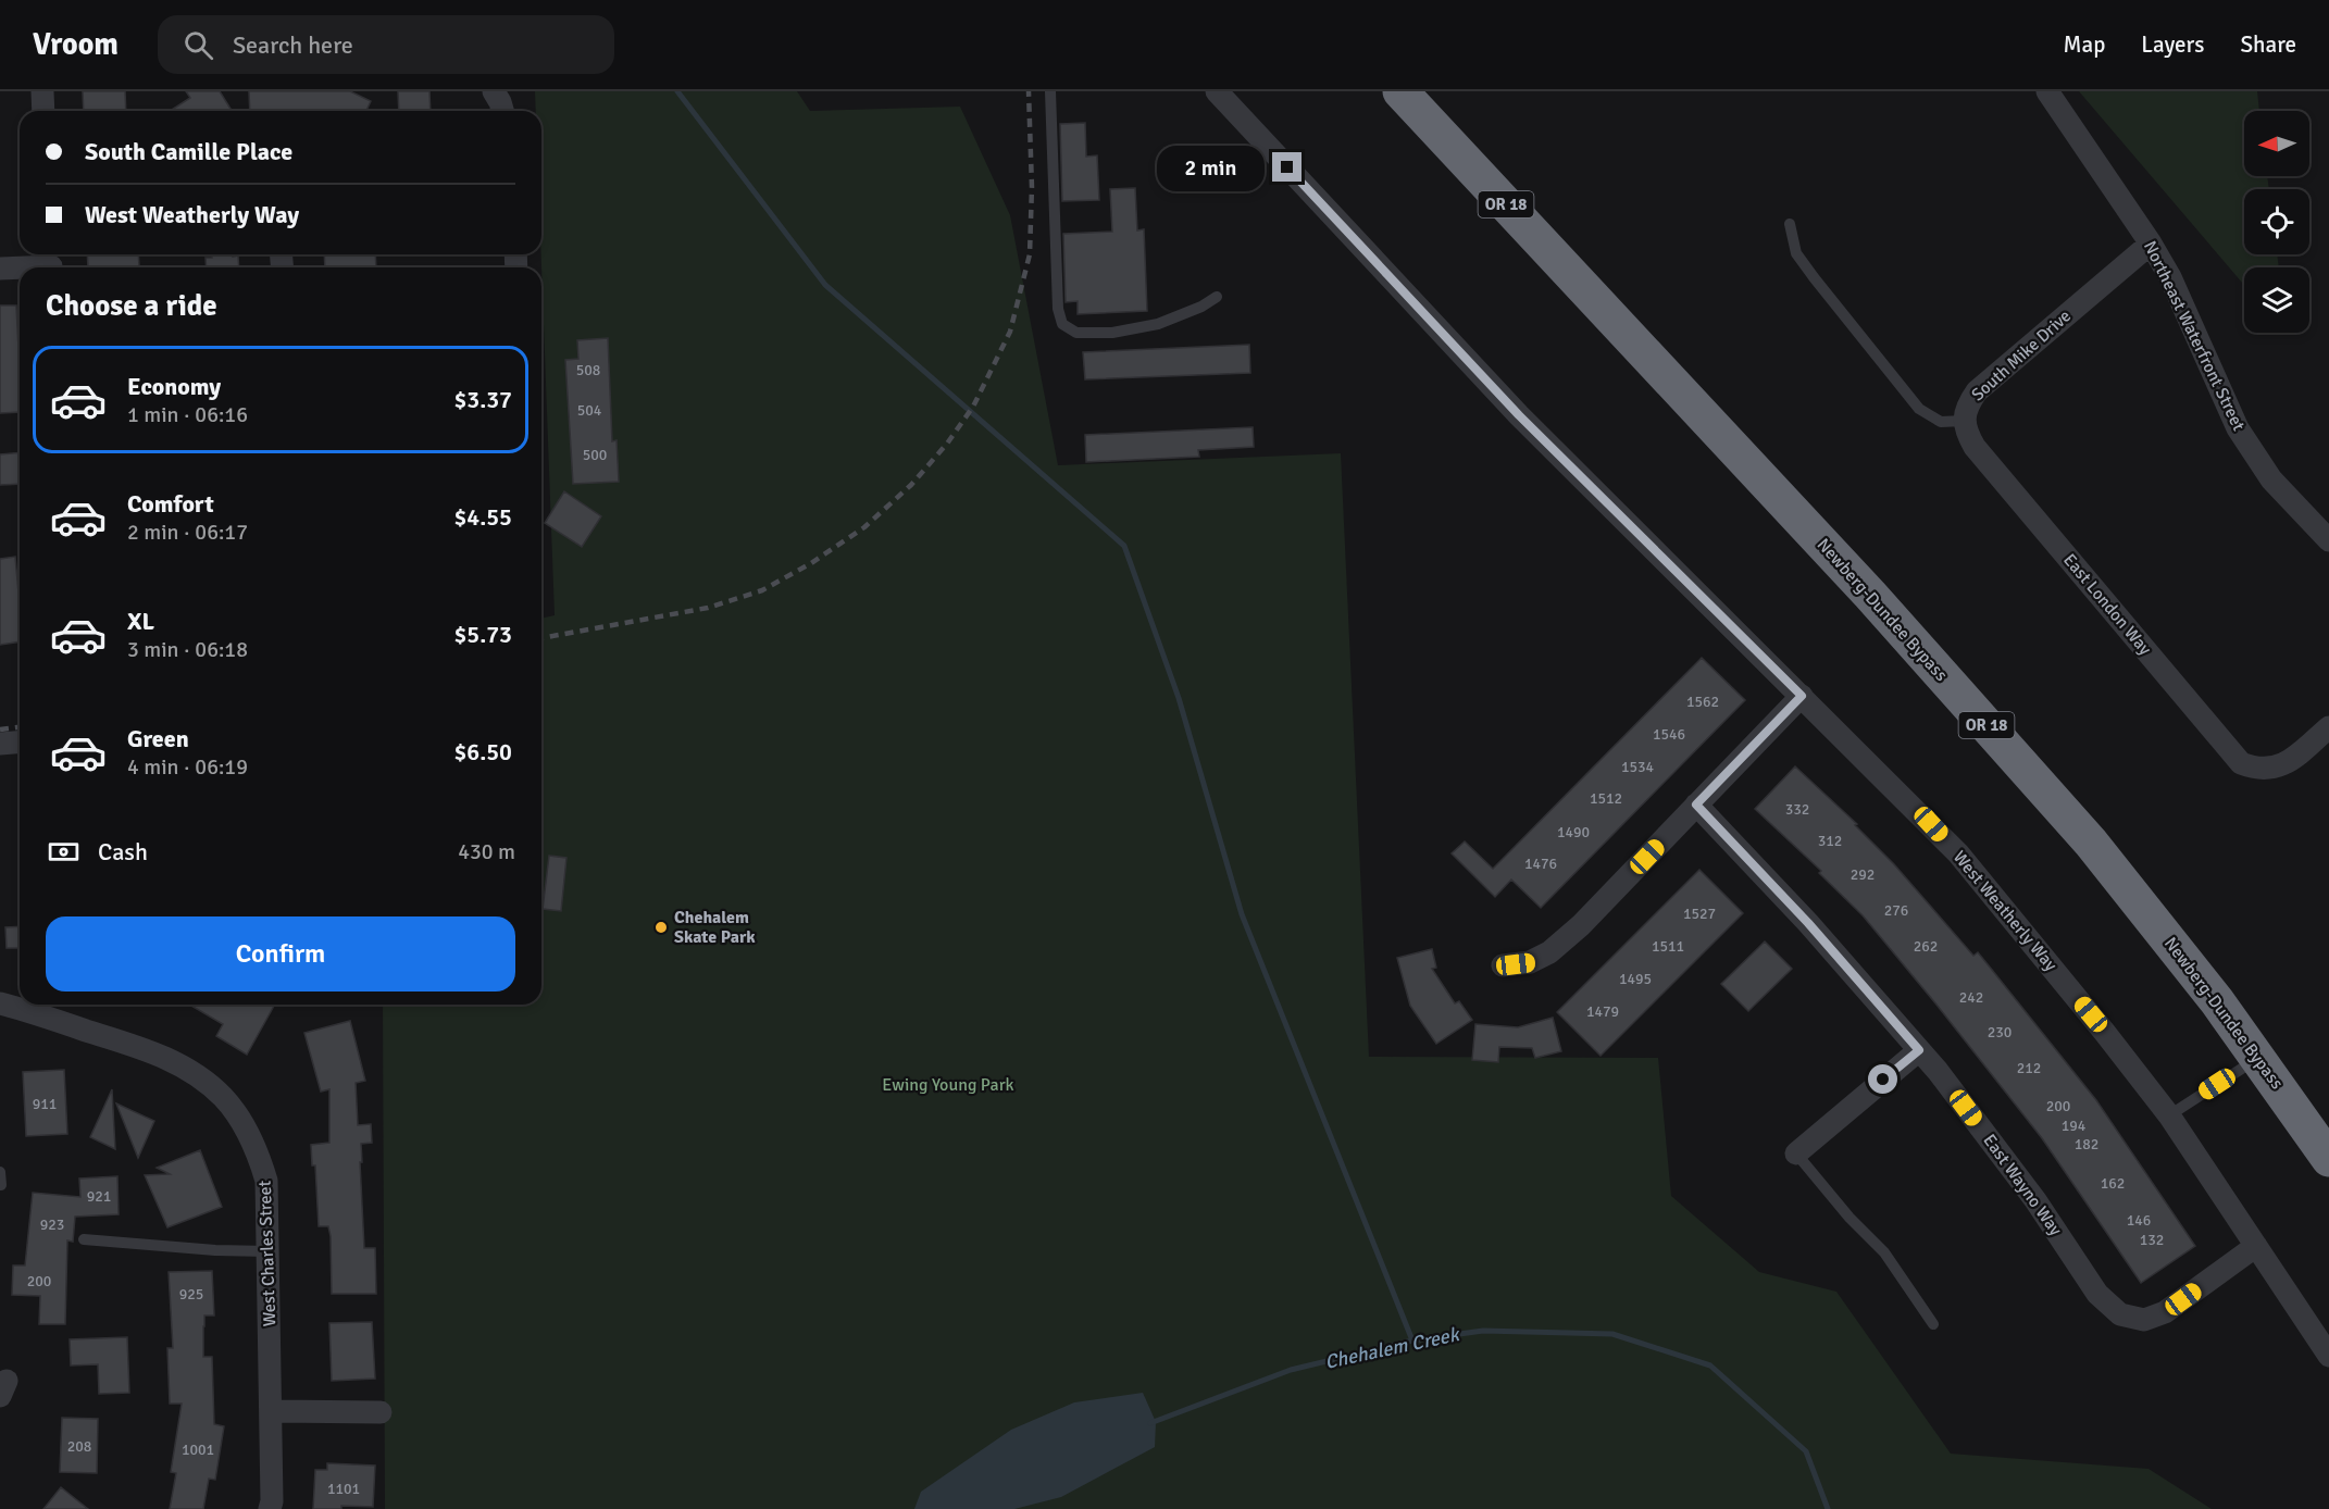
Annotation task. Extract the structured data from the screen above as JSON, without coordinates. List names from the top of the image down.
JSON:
{
  "streets": {
    "highway": ["OR 18", "Newberg-Dundee Bypass"],
    "street": [
      "Northeast Waterfront Street",
      "South Mike Drive",
      "East London Way",
      "West Weatherly Way",
      "East Wayno Way",
      "West Charles Street"
    ]
  },
  "crossings": [
    ["Northeast Waterfront Street", "South Mike Drive"],
    ["South Mike Drive", "East London Way"],
    ["West Weatherly Way", "East Wayno Way"]
  ],
  "water": ["Chehalem Creek"],
  "parks": ["Ewing Young Park"],
  "places": ["Chehalem Skate Park"],
  "house_numbers": [
    "508",
    "504",
    "500",
    "1562",
    "1546",
    "1534",
    "1512",
    "332",
    "1490",
    "312",
    "1476",
    "292",
    "276",
    "1527",
    "1511",
    "262",
    "1495",
    "242",
    "1479",
    "230",
    "212",
    "911",
    "200",
    "194",
    "182",
    "162",
    "921",
    "146",
    "923",
    "132",
    "200",
    "925",
    "208",
    "1001",
    "1101"
  ],
  "north": "left",
  "page": {
    "header": "Vroom",
    "search": "Search here",
    "nav": ["Map", "Layers", "Share"],
    "banner": ["South Camille Place", "West Weatherly Way"],
    "bubble": "2 min",
    "heading": "Choose a ride",
    "list": [
      {
        "name": "Economy",
        "note": "1 min · 06:16",
        "value": "$3.37"
      },
      {
        "name": "Comfort",
        "note": "2 min · 06:17",
        "value": "$4.55"
      },
      {
        "name": "XL",
        "note": "3 min · 06:18",
        "value": "$5.73"
      },
      {
        "name": "Green",
        "note": "4 min · 06:19",
        "value": "$6.50"
      }
    ],
    "pay": ["Cash", "430 m"],
    "buttons": "Confirm"
  }
}
